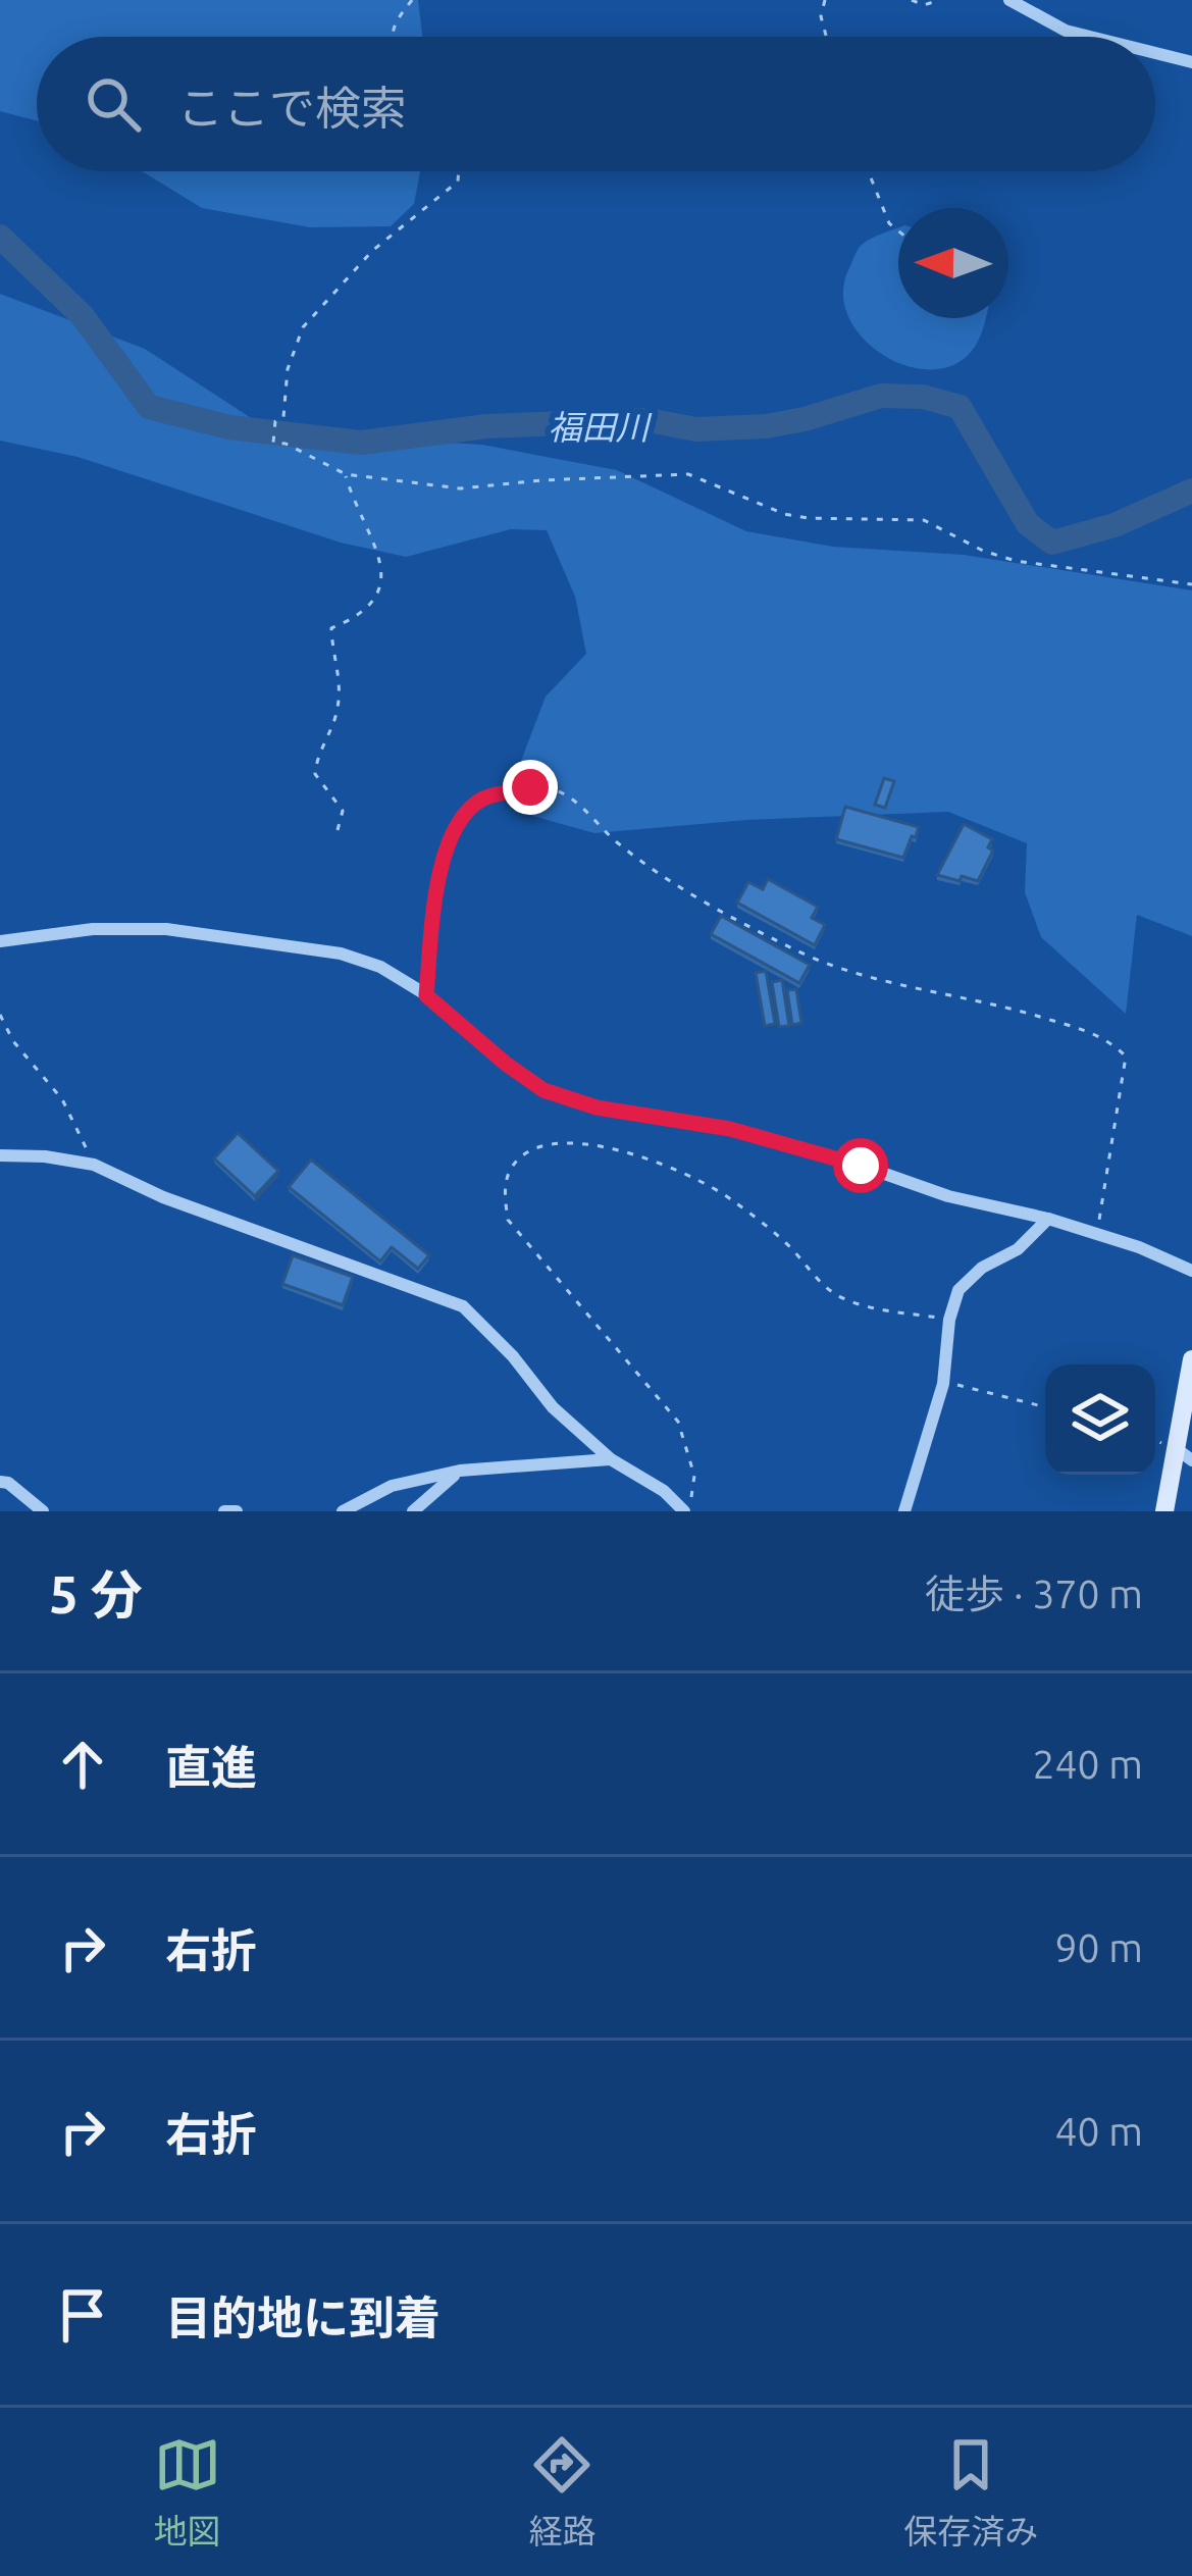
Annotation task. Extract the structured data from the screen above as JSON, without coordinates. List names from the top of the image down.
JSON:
{
  "water": ["福田川"],
  "north": "left",
  "page": {
    "search": "ここで検索",
    "heading": ["5 分", "徒歩 · 370 m"],
    "list": [
      ["直進", "240 m"],
      ["右折", "90 m"],
      ["右折", "40 m"],
      "目的地に到着"
    ],
    "nav": ["地図", "経路", "保存済み"]
  }
}
